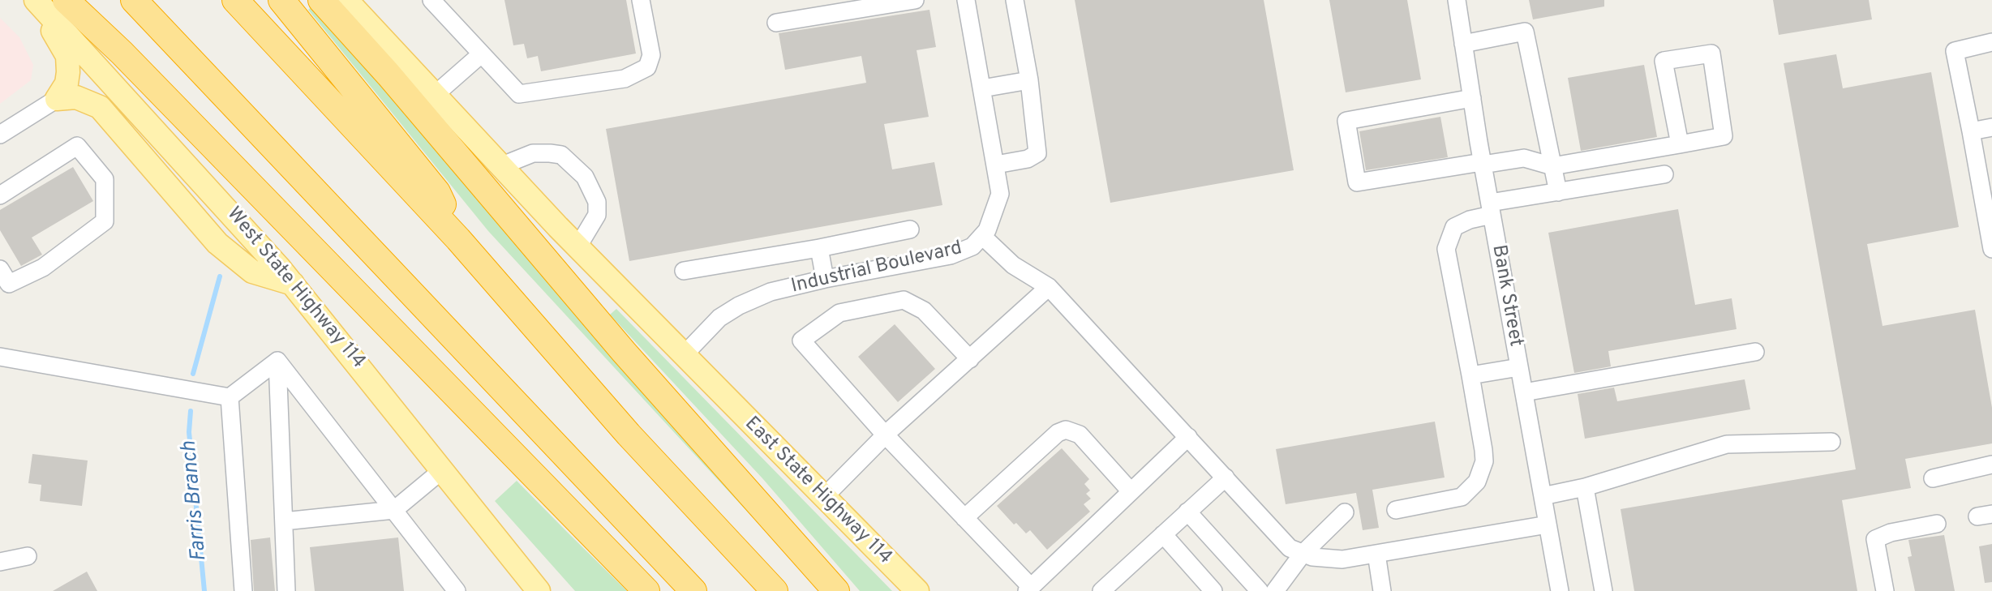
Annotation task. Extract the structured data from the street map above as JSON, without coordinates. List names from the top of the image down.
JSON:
{
  "streets": {
    "main road": ["West State Highway 114", "East State Highway 114"],
    "street": ["Industrial Boulevard", "Bank Street"]
  },
  "crossings": [
    ["Industrial Boulevard", "East State Highway 114"]
  ],
  "water": ["Farris Branch"]
}
